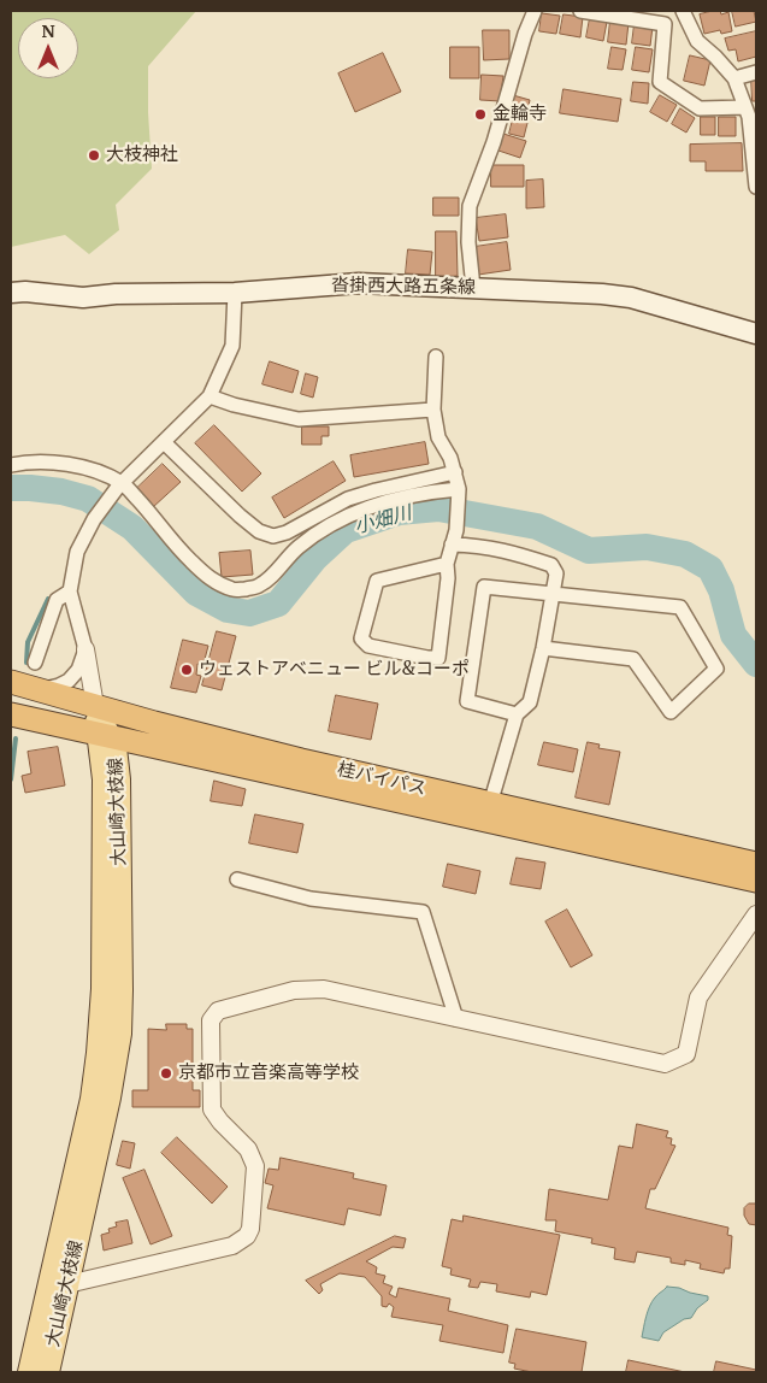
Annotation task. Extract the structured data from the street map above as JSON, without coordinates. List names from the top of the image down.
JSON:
{
  "streets": {
    "highway": ["桂バイパス"],
    "main road": ["沓掛西大路五条線", "大山崎大枝線"]
  },
  "crossings": [
    ["桂バイパス", "大山崎大枝線"]
  ],
  "water": ["小畑川"],
  "places": [
    "金輪寺",
    "大枝神社",
    "ウェストアベニュー ビル&コーポ",
    "京都市立音楽高等学校"
  ],
  "north": "top"
}
